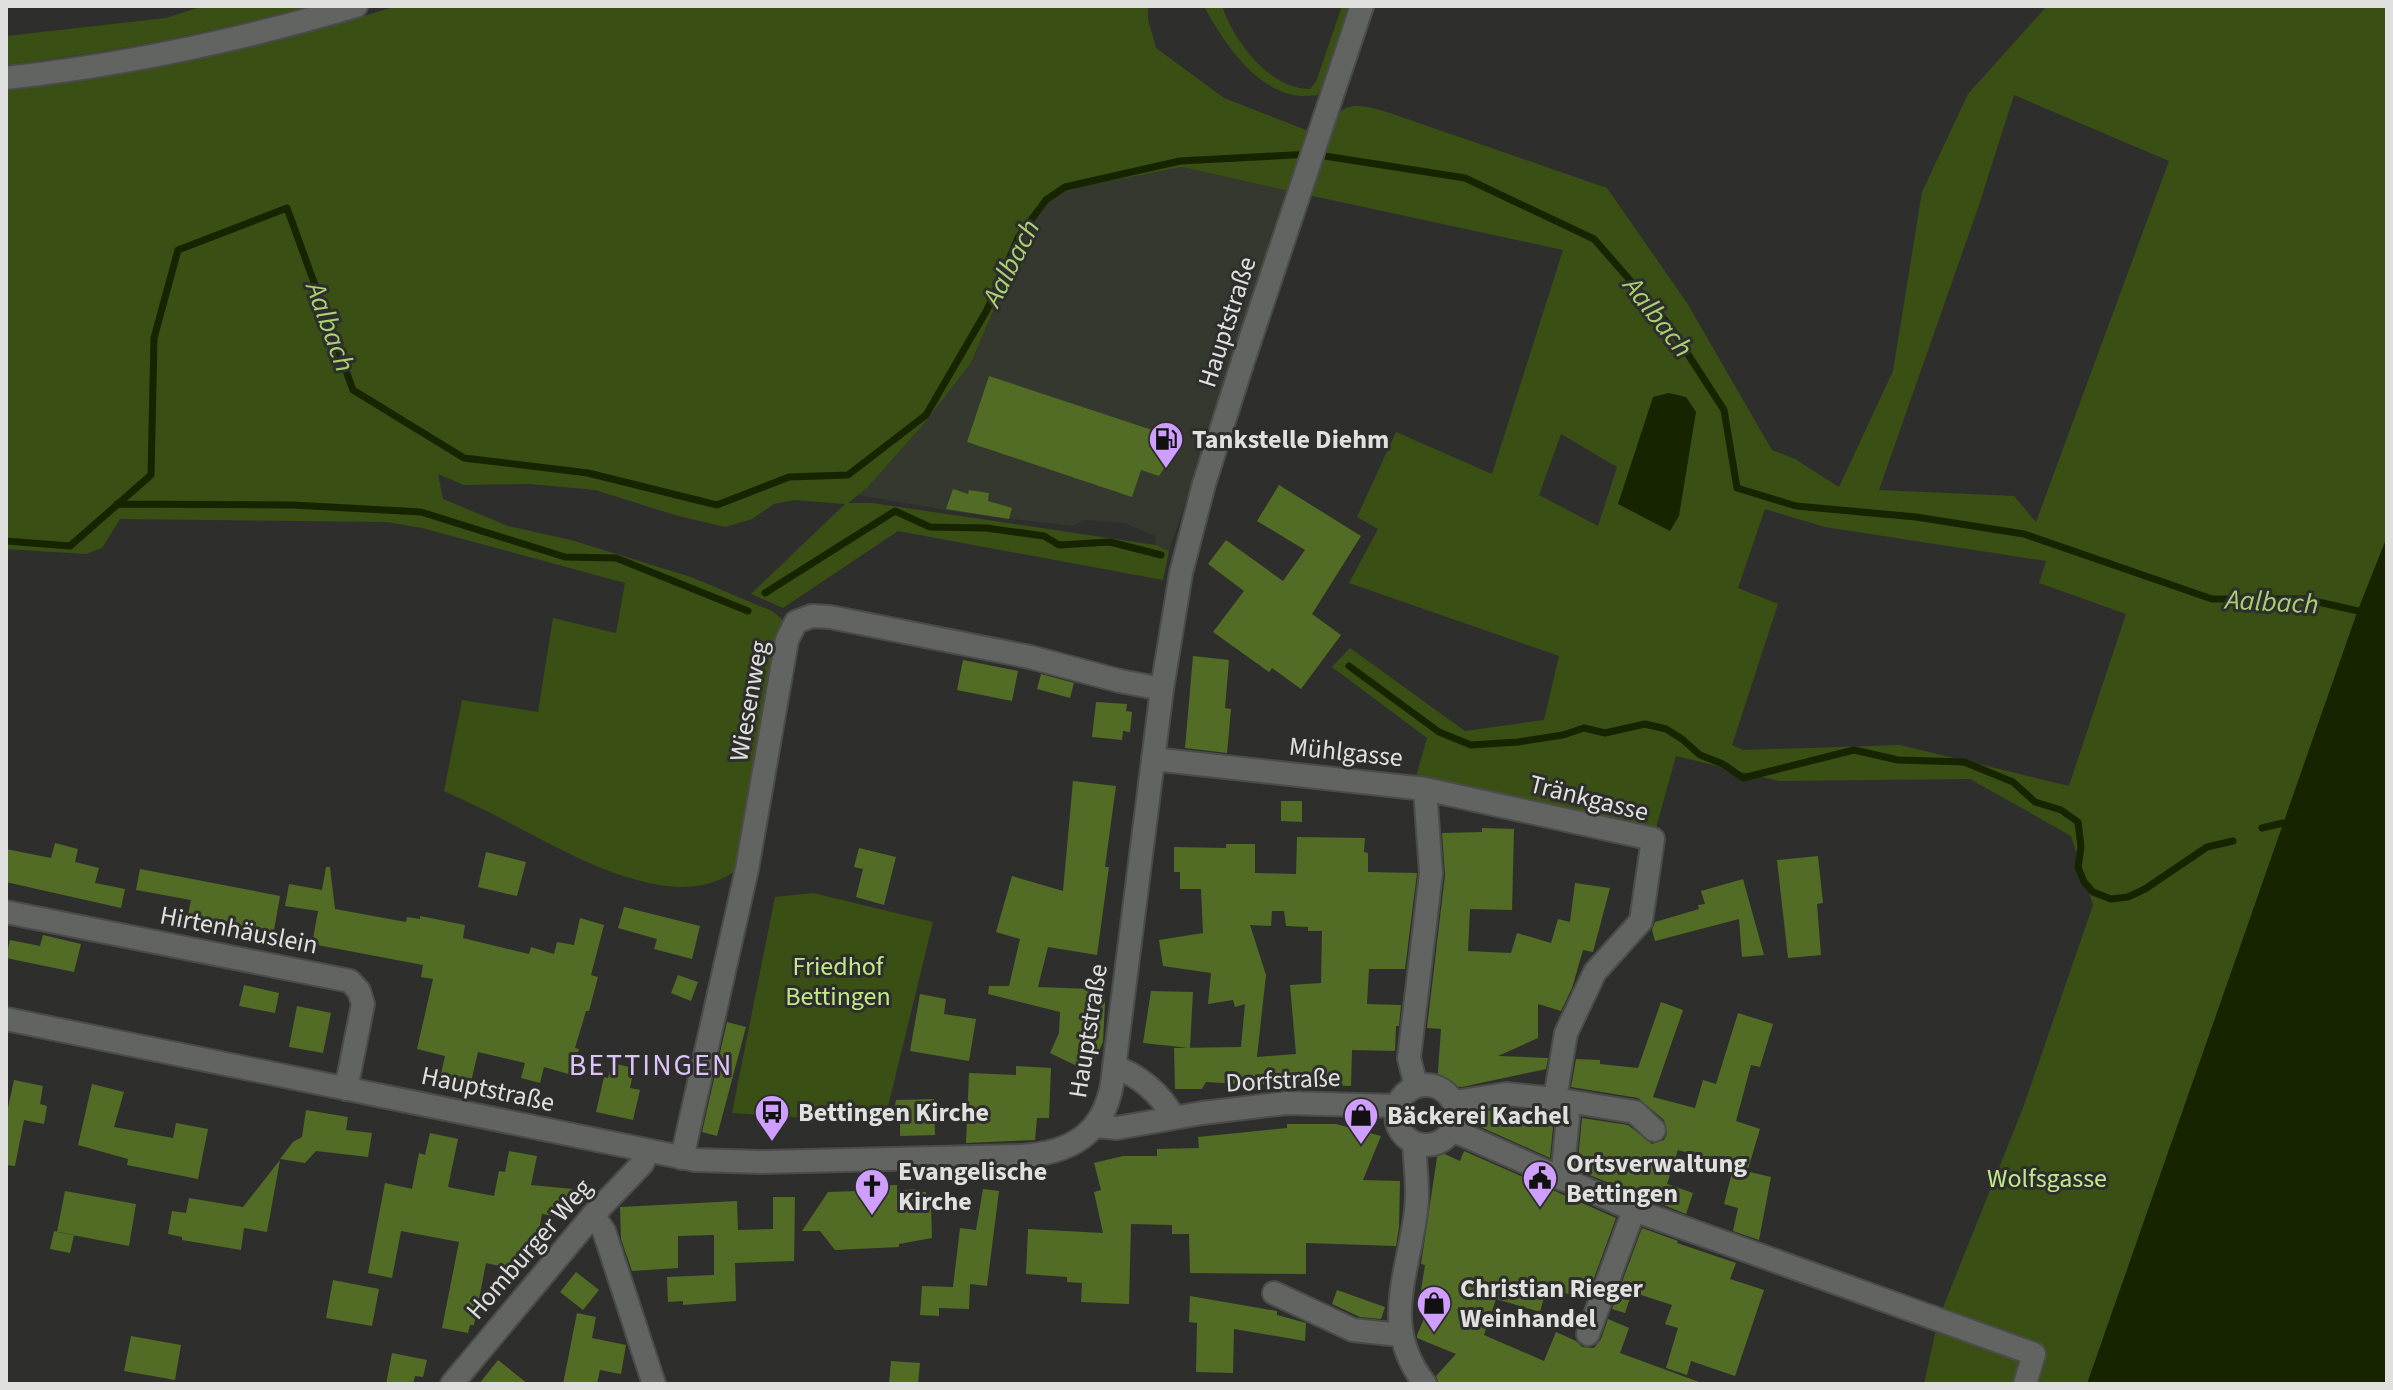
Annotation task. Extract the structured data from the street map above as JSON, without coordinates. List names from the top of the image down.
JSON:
{
  "streets": {
    "street": [
      "Hauptstraße",
      "Wiesenweg",
      "Mühlgasse",
      "Tränkgasse",
      "Hirtenhäuslein",
      "Dorfstraße",
      "Homburger Weg"
    ]
  },
  "crossings": [
    ["Hauptstraße", "Wiesenweg"],
    ["Hauptstraße", "Mühlgasse"],
    ["Hauptstraße", "Hirtenhäuslein"],
    ["Hauptstraße", "Dorfstraße"],
    ["Hauptstraße", "Homburger Weg"],
    ["Mühlgasse", "Tränkgasse"],
    ["Mühlgasse", "Dorfstraße"]
  ],
  "districts": ["BETTINGEN"],
  "water": ["Aalbach"],
  "parks": ["Friedhof Bettingen", "Wolfsgasse"],
  "places": {
    "fuel station": ["Tankstelle Diehm"],
    "bus stop": ["Bettingen Kirche"],
    "shop": ["Bäckerei Kachel", "Christian Rieger Weinhandel"],
    "public building": ["Ortsverwaltung Bettingen"],
    "church": ["Evangelische Kirche"]
  }
}
